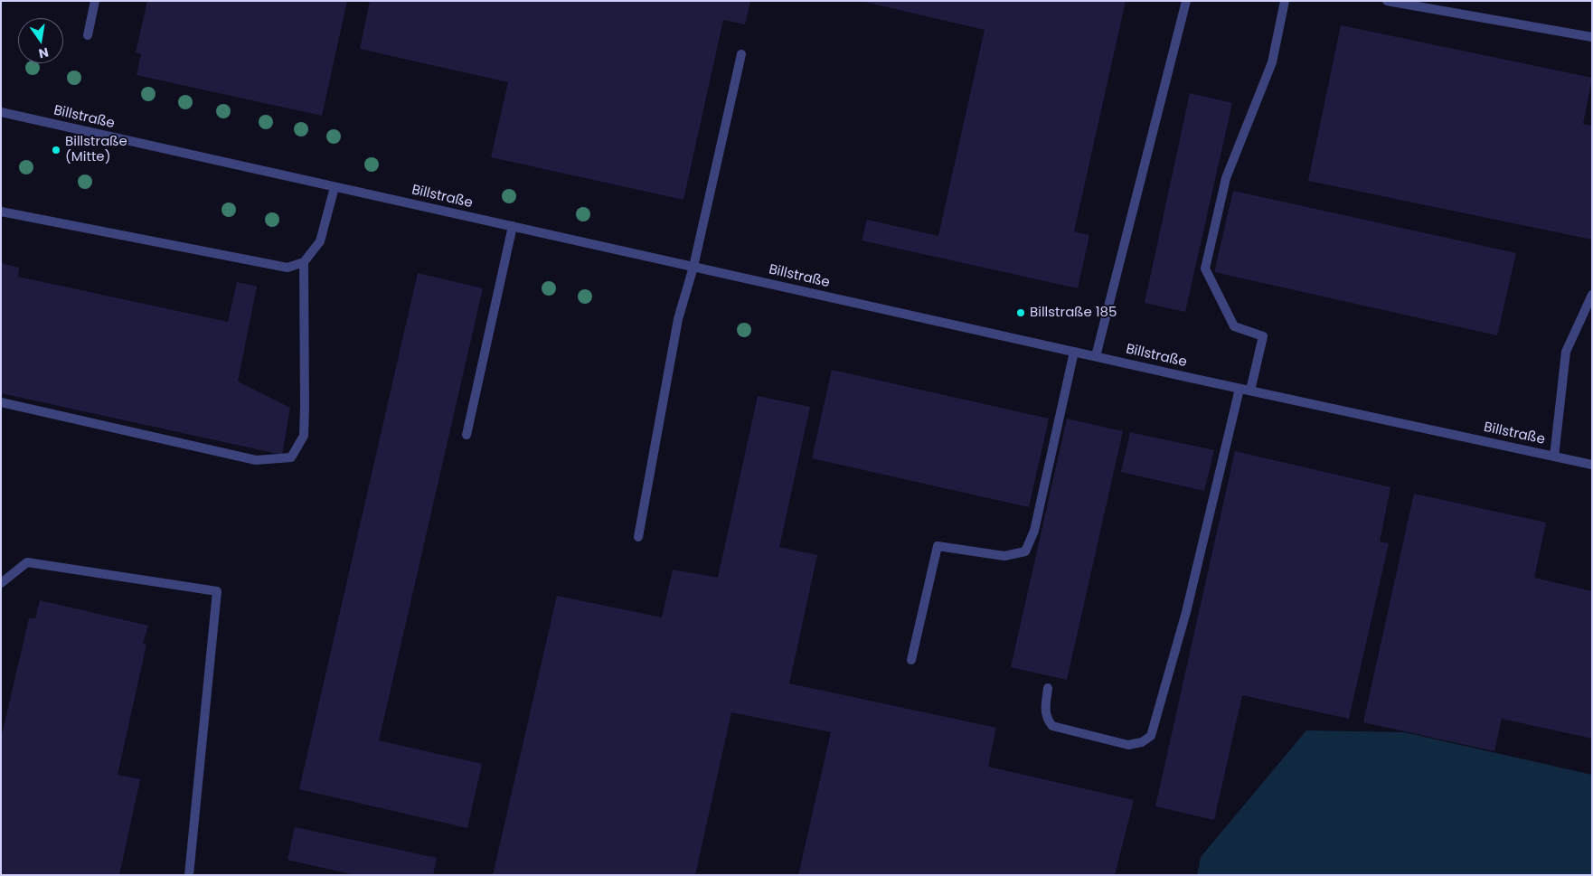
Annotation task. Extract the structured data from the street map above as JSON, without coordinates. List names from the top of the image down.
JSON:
{
  "streets": {
    "street": ["Billstraße"]
  },
  "places": ["Billstraße (Mitte)", "Billstraße 185"],
  "north": "bottom"
}
